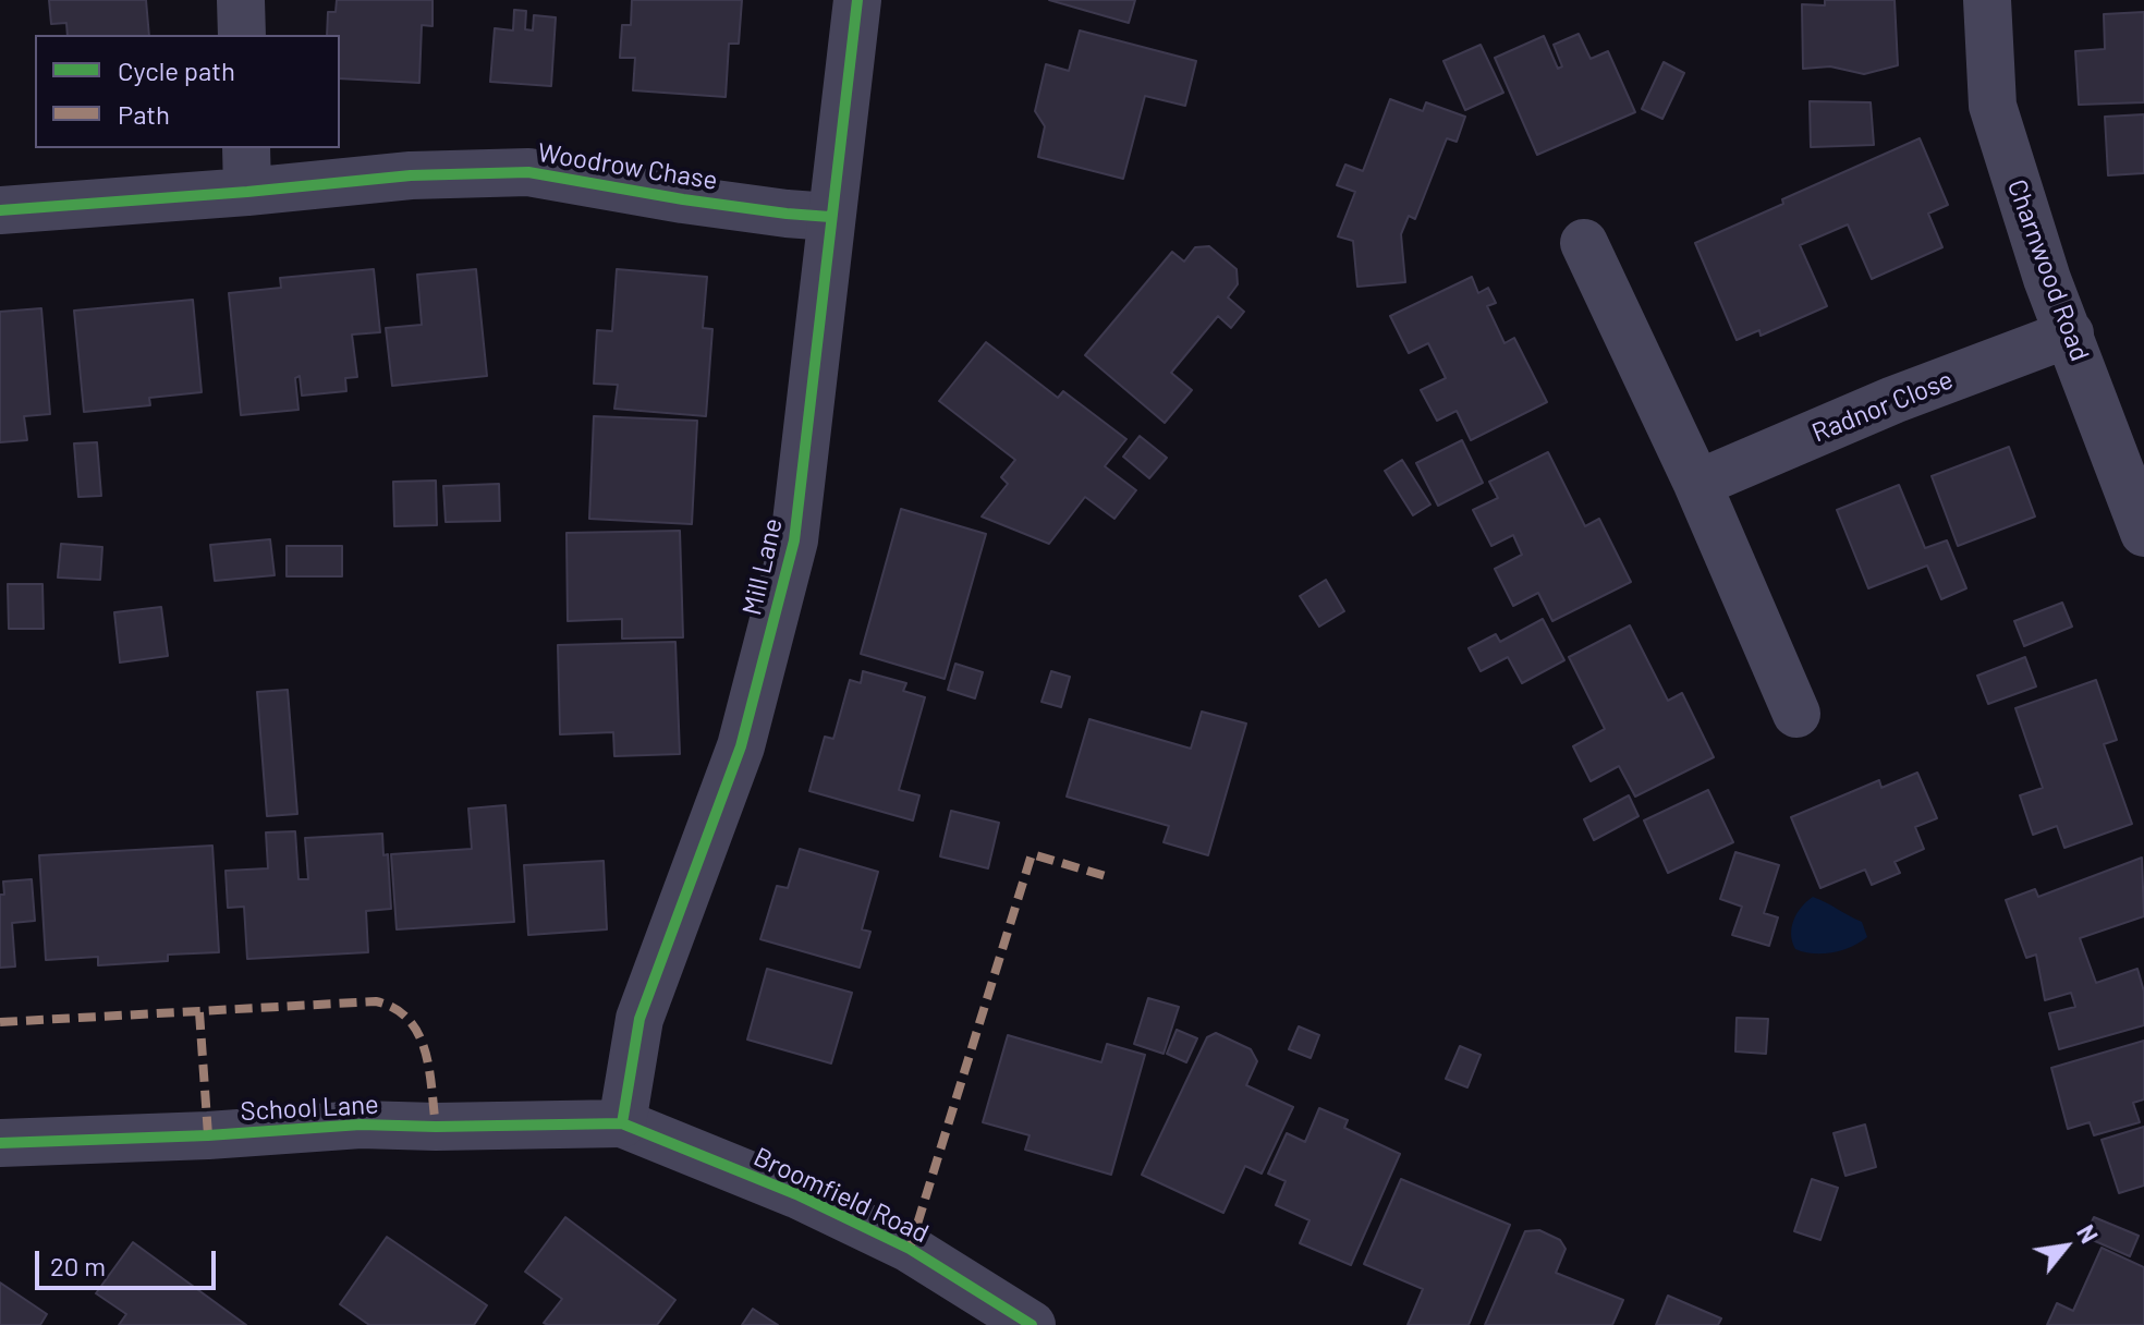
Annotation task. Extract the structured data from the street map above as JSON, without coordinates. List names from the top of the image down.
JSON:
{
  "streets": {
    "street": [
      "Woodrow Chase",
      "Charnwood Road",
      "Radnor Close",
      "Mill Lane",
      "School Lane",
      "Broomfield Road"
    ]
  },
  "crossings": [
    ["Woodrow Chase", "Mill Lane"],
    ["Charnwood Road", "Radnor Close"],
    ["Mill Lane", "School Lane"],
    ["Mill Lane", "Broomfield Road"],
    ["School Lane", "Broomfield Road"]
  ],
  "legend": ["Cycle path", "Path"],
  "scale_bar": "20 m",
  "north": "top right"
}
